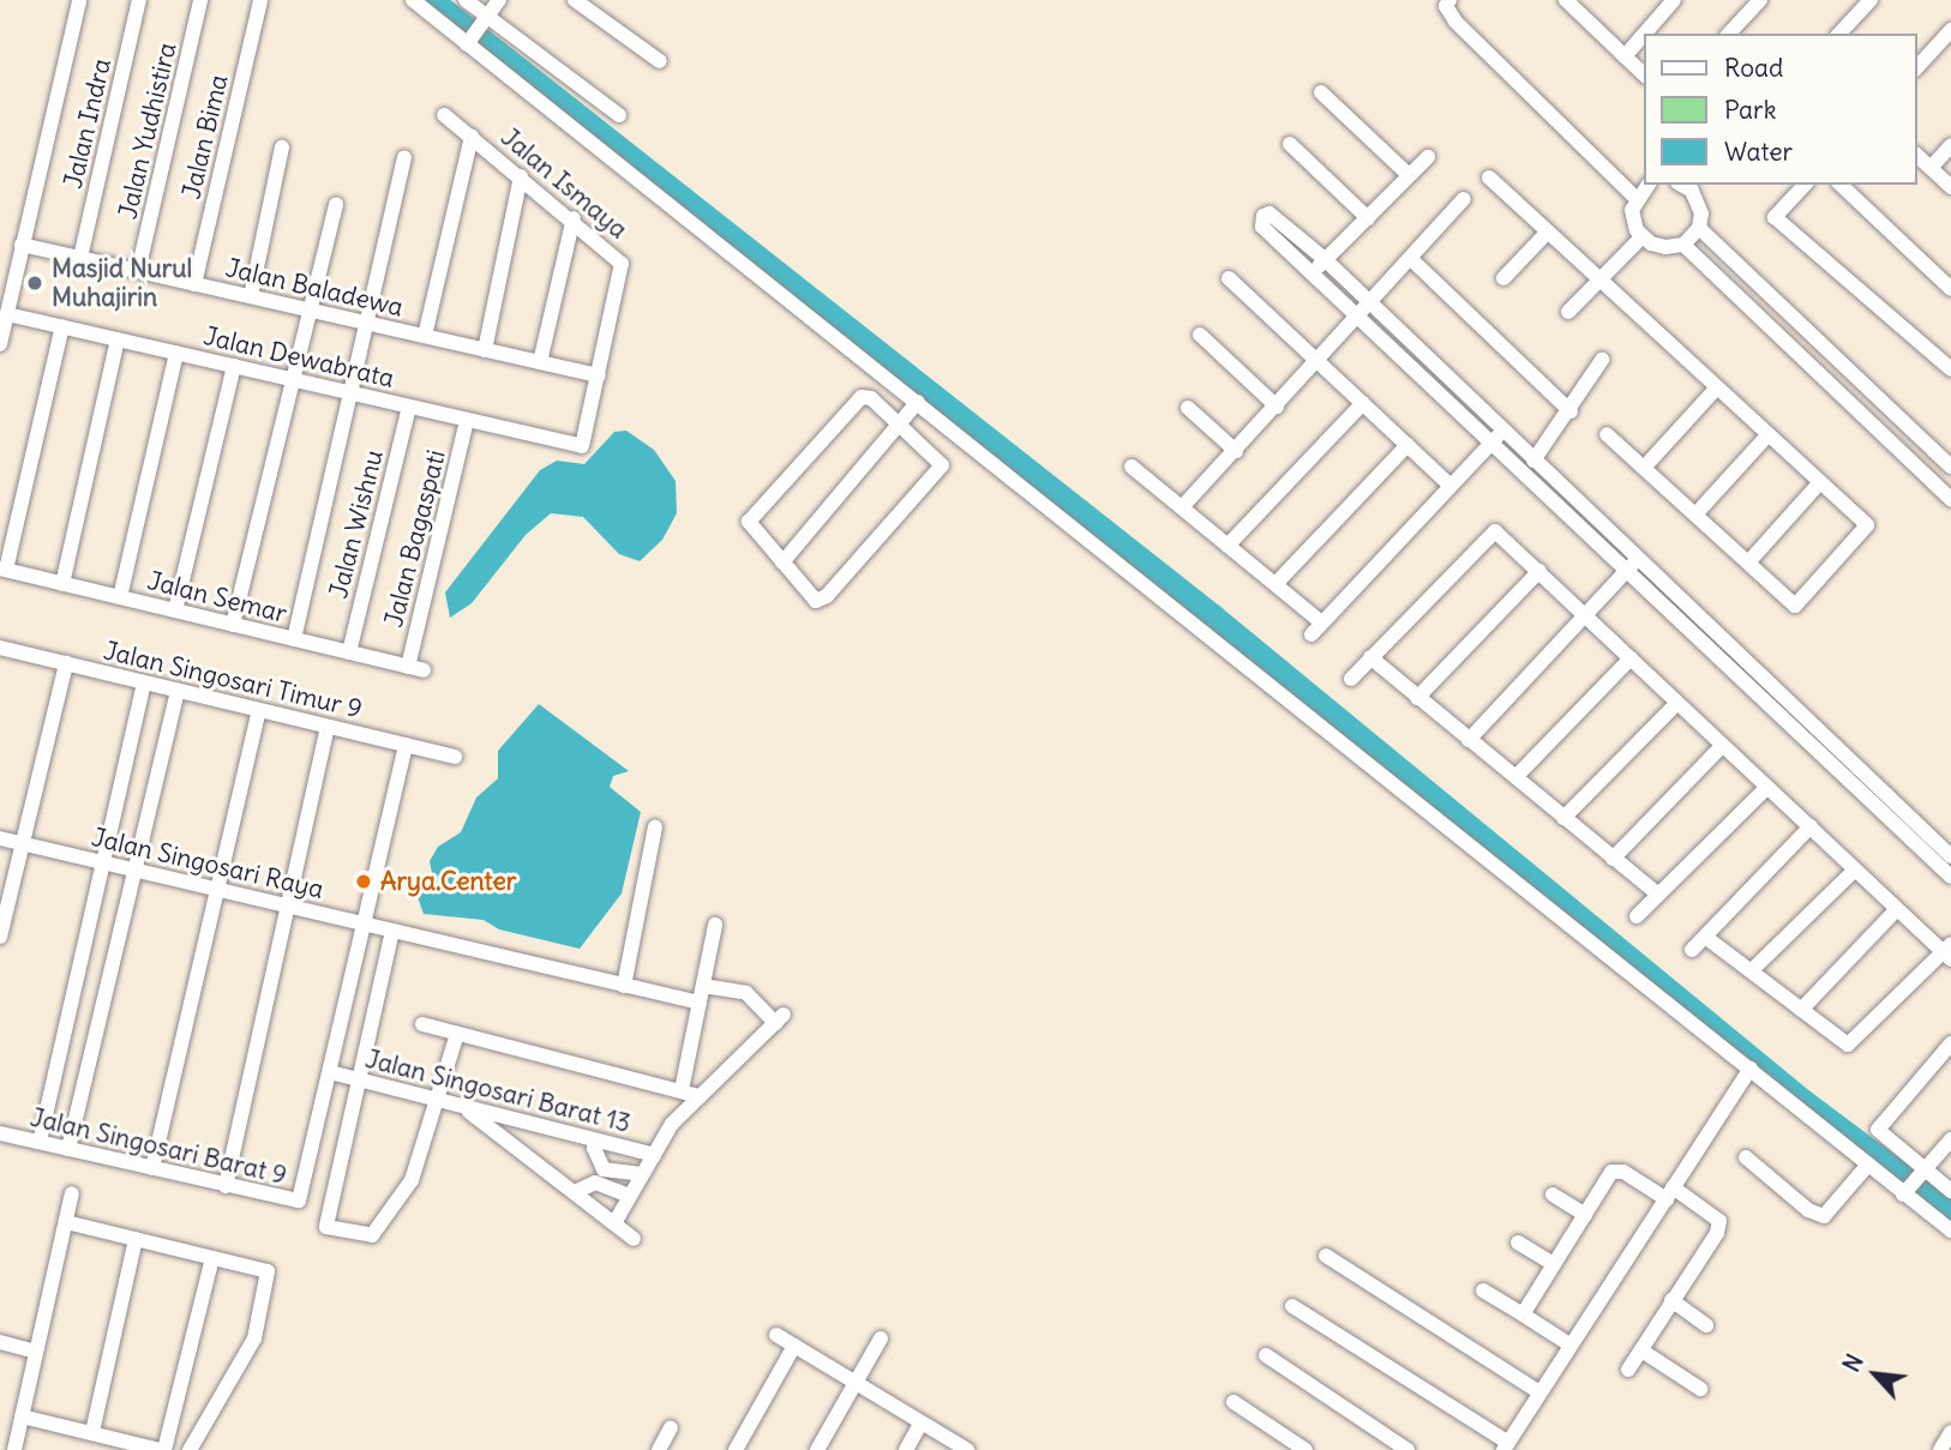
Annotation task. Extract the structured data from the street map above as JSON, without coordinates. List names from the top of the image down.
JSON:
{
  "streets": {
    "street": [
      "Jalan Indra",
      "Jalan Yudhistira",
      "Jalan Bima",
      "Jalan Ismaya",
      "Jalan Baladewa",
      "Jalan Dewabrata",
      "Jalan Wishnu",
      "Jalan Bagaspati",
      "Jalan Semar",
      "Jalan Singosari Timur 9",
      "Jalan Singosari Raya",
      "Jalan Singosari Barat 13",
      "Jalan Singosari Barat 9"
    ]
  },
  "crossings": [
    ["Jalan Indra", "Jalan Baladewa"],
    ["Jalan Yudhistira", "Jalan Baladewa"],
    ["Jalan Bima", "Jalan Baladewa"],
    ["Jalan Ismaya", "Jalan Baladewa"],
    ["Jalan Ismaya", "Jalan Dewabrata"],
    ["Jalan Dewabrata", "Jalan Wishnu"],
    ["Jalan Dewabrata", "Jalan Bagaspati"],
    ["Jalan Wishnu", "Jalan Semar"],
    ["Jalan Bagaspati", "Jalan Semar"],
    ["Jalan Singosari Barat 13", "Jalan Singosari Barat 9"]
  ],
  "places": ["Masjid Nurul Muhajirin", "Arya.Center"],
  "legend": ["Road", "Park", "Water"],
  "north": "top left"
}
